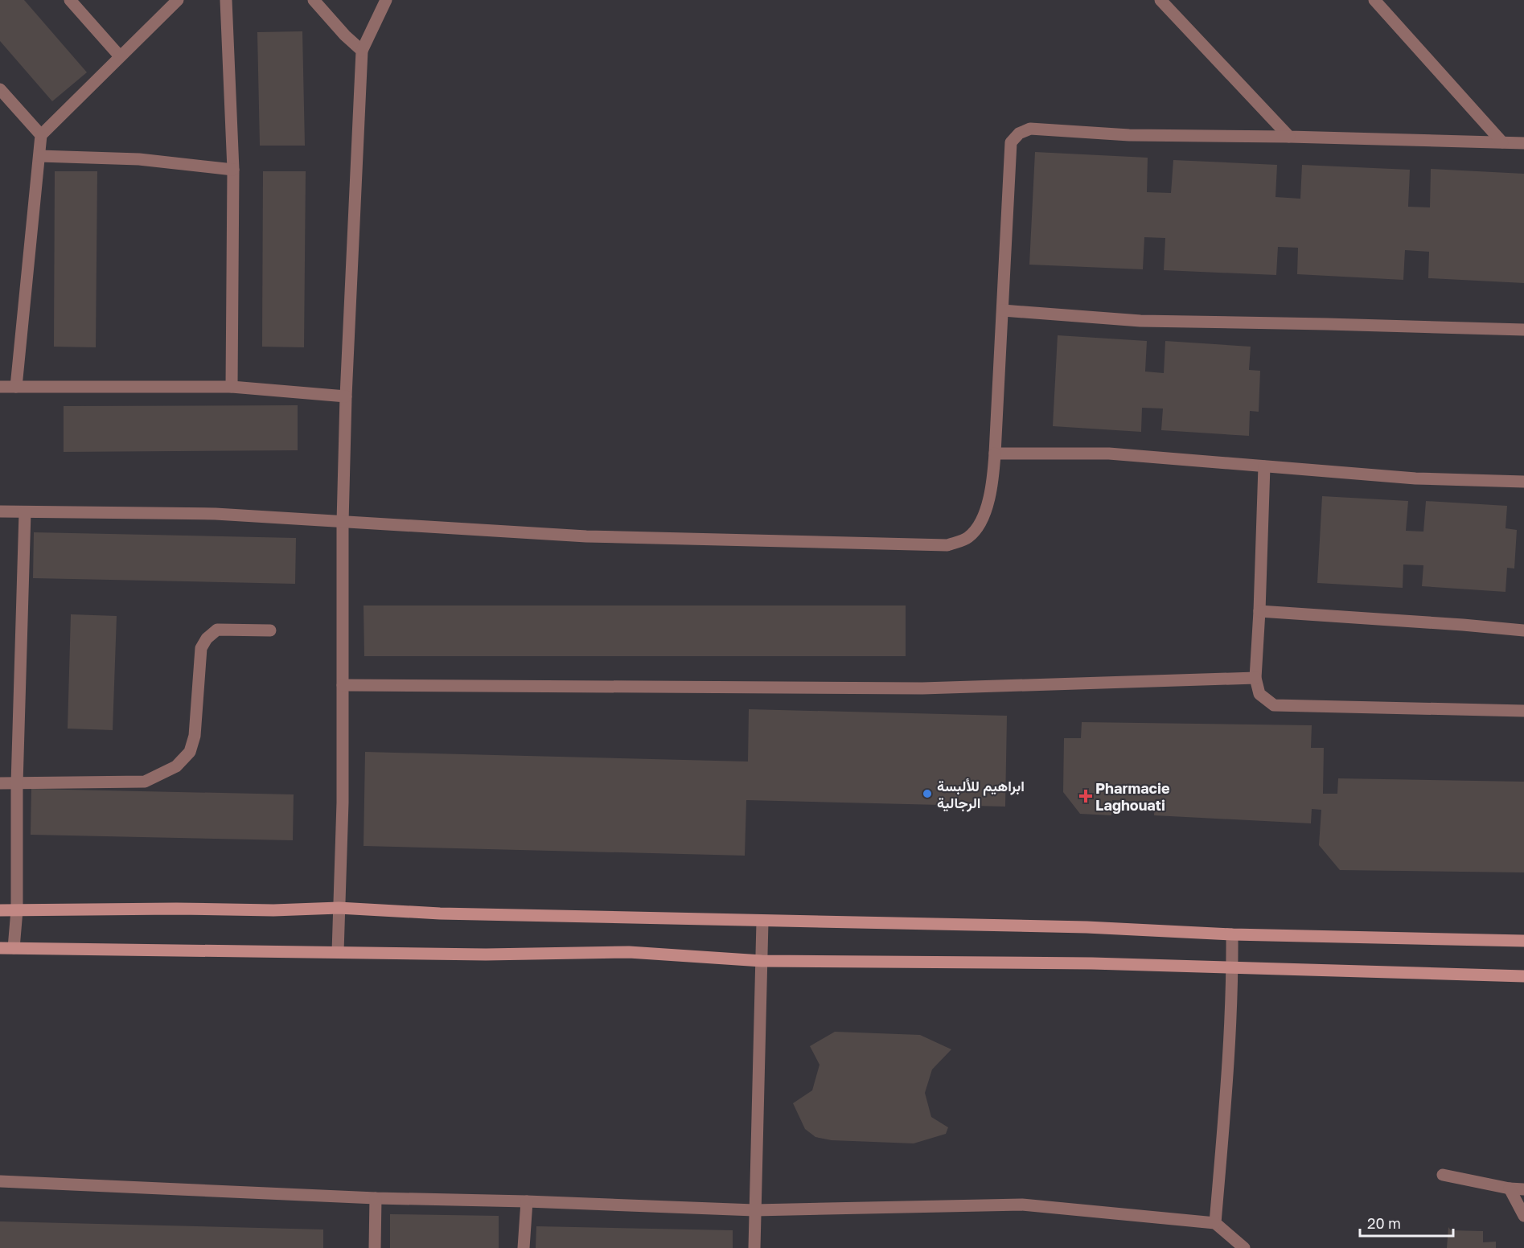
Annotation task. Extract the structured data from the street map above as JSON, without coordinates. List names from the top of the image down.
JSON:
{
  "places": {
    "other": ["ابراهيم للألبسة الرجالية"],
    "health": ["Pharmacie Laghouati"]
  },
  "scale_bar": "20 m"
}
